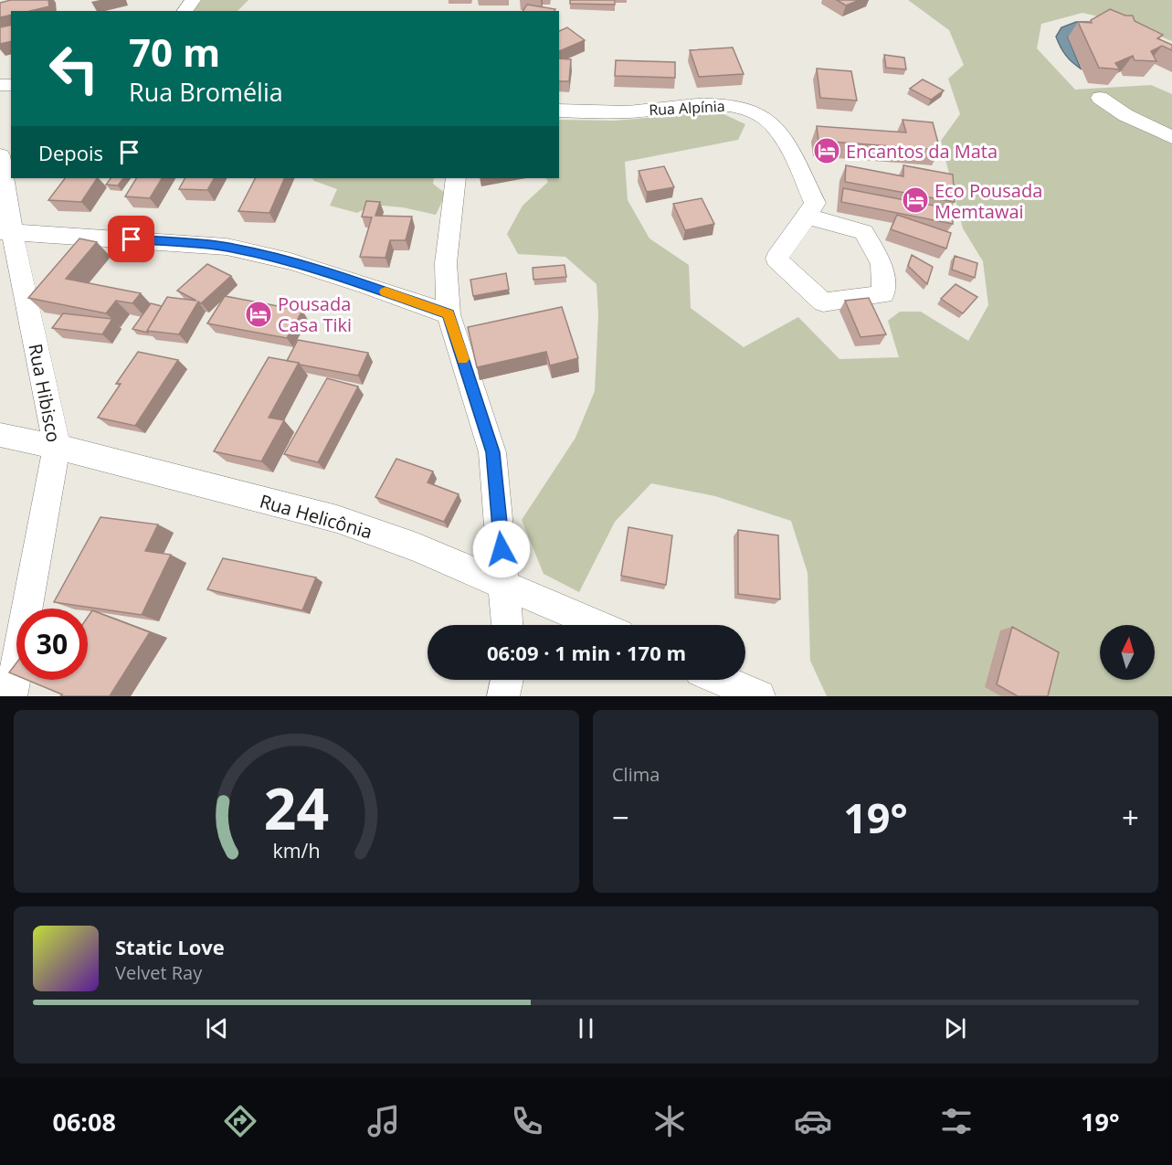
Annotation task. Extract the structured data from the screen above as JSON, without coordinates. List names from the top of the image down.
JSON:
{
  "streets": {
    "street": ["Rua Alpínia", "Rua Hibisco", "Rua Helicônia"]
  },
  "crossings": [
    ["Rua Hibisco", "Rua Helicônia"]
  ],
  "places": {
    "hotel": ["Encantos da Mata", "Eco Pousada Memtawai", "Pousada Casa Tiki"]
  },
  "north": "top",
  "page": {
    "turn": ["70 m", "Rua Bromélia"],
    "then": "Depois",
    "limit": "30",
    "trip": "06:09 · 1 min · 170 m",
    "tile": "Clima",
    "heat": ["−", "19°", "+"],
    "song": ["Static Love", "Velvet Ray"],
    "tabs": ["06:08", "19°"],
    "gauge": ["24", "km/h"]
  }
}
